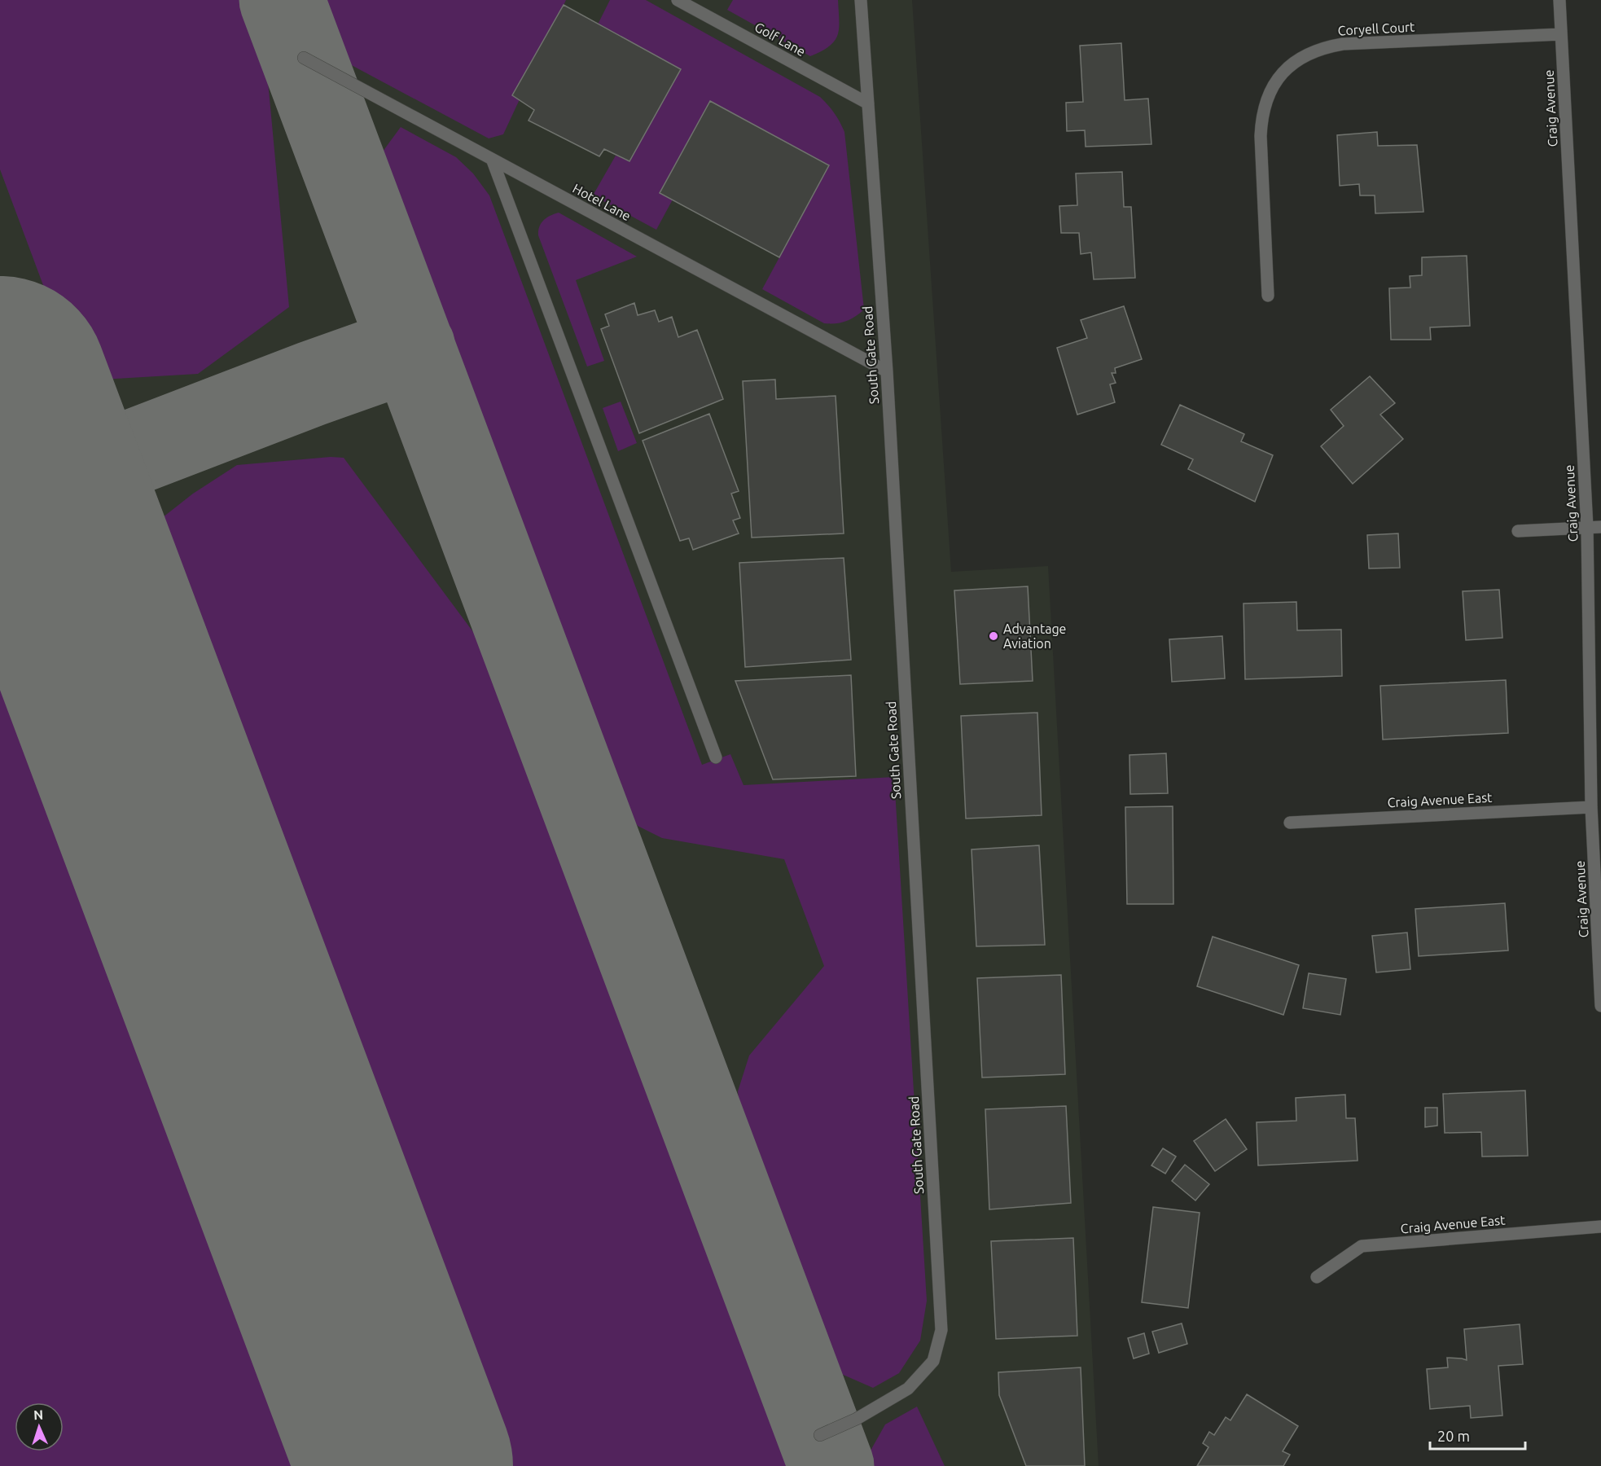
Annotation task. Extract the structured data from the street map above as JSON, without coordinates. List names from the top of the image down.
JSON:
{
  "streets": {
    "street": [
      "Coryell Court",
      "Golf Lane",
      "Craig Avenue",
      "Hotel Lane",
      "South Gate Road",
      "Craig Avenue East"
    ]
  },
  "crossings": [
    ["Coryell Court", "Craig Avenue"],
    ["Golf Lane", "South Gate Road"],
    ["Craig Avenue", "Craig Avenue East"],
    ["Hotel Lane", "South Gate Road"]
  ],
  "places": ["Advantage Aviation"],
  "scale_bar": "20 m",
  "north": "top"
}
